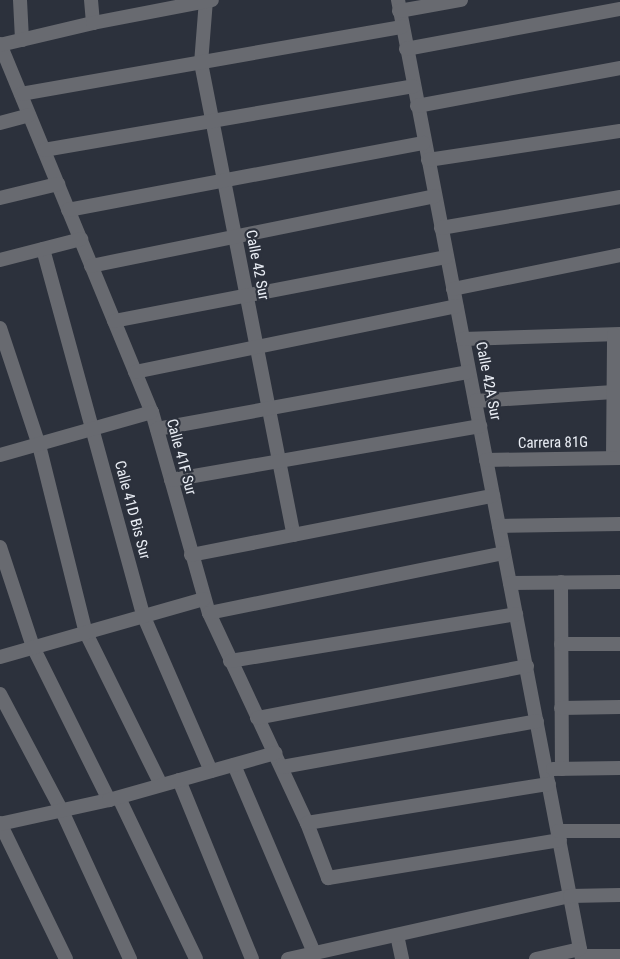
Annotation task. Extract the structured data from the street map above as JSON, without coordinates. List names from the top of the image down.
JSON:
{
  "streets": {
    "street": [
      "Calle 42 Sur",
      "Calle 42A Sur",
      "Carrera 81G",
      "Calle 41F Sur",
      "Calle 41D Bis Sur"
    ]
  },
  "crossings": [
    ["Calle 42A Sur", "Carrera 81G"],
    ["Calle 42A Sur", "Calle 41F Sur"]
  ]
}
